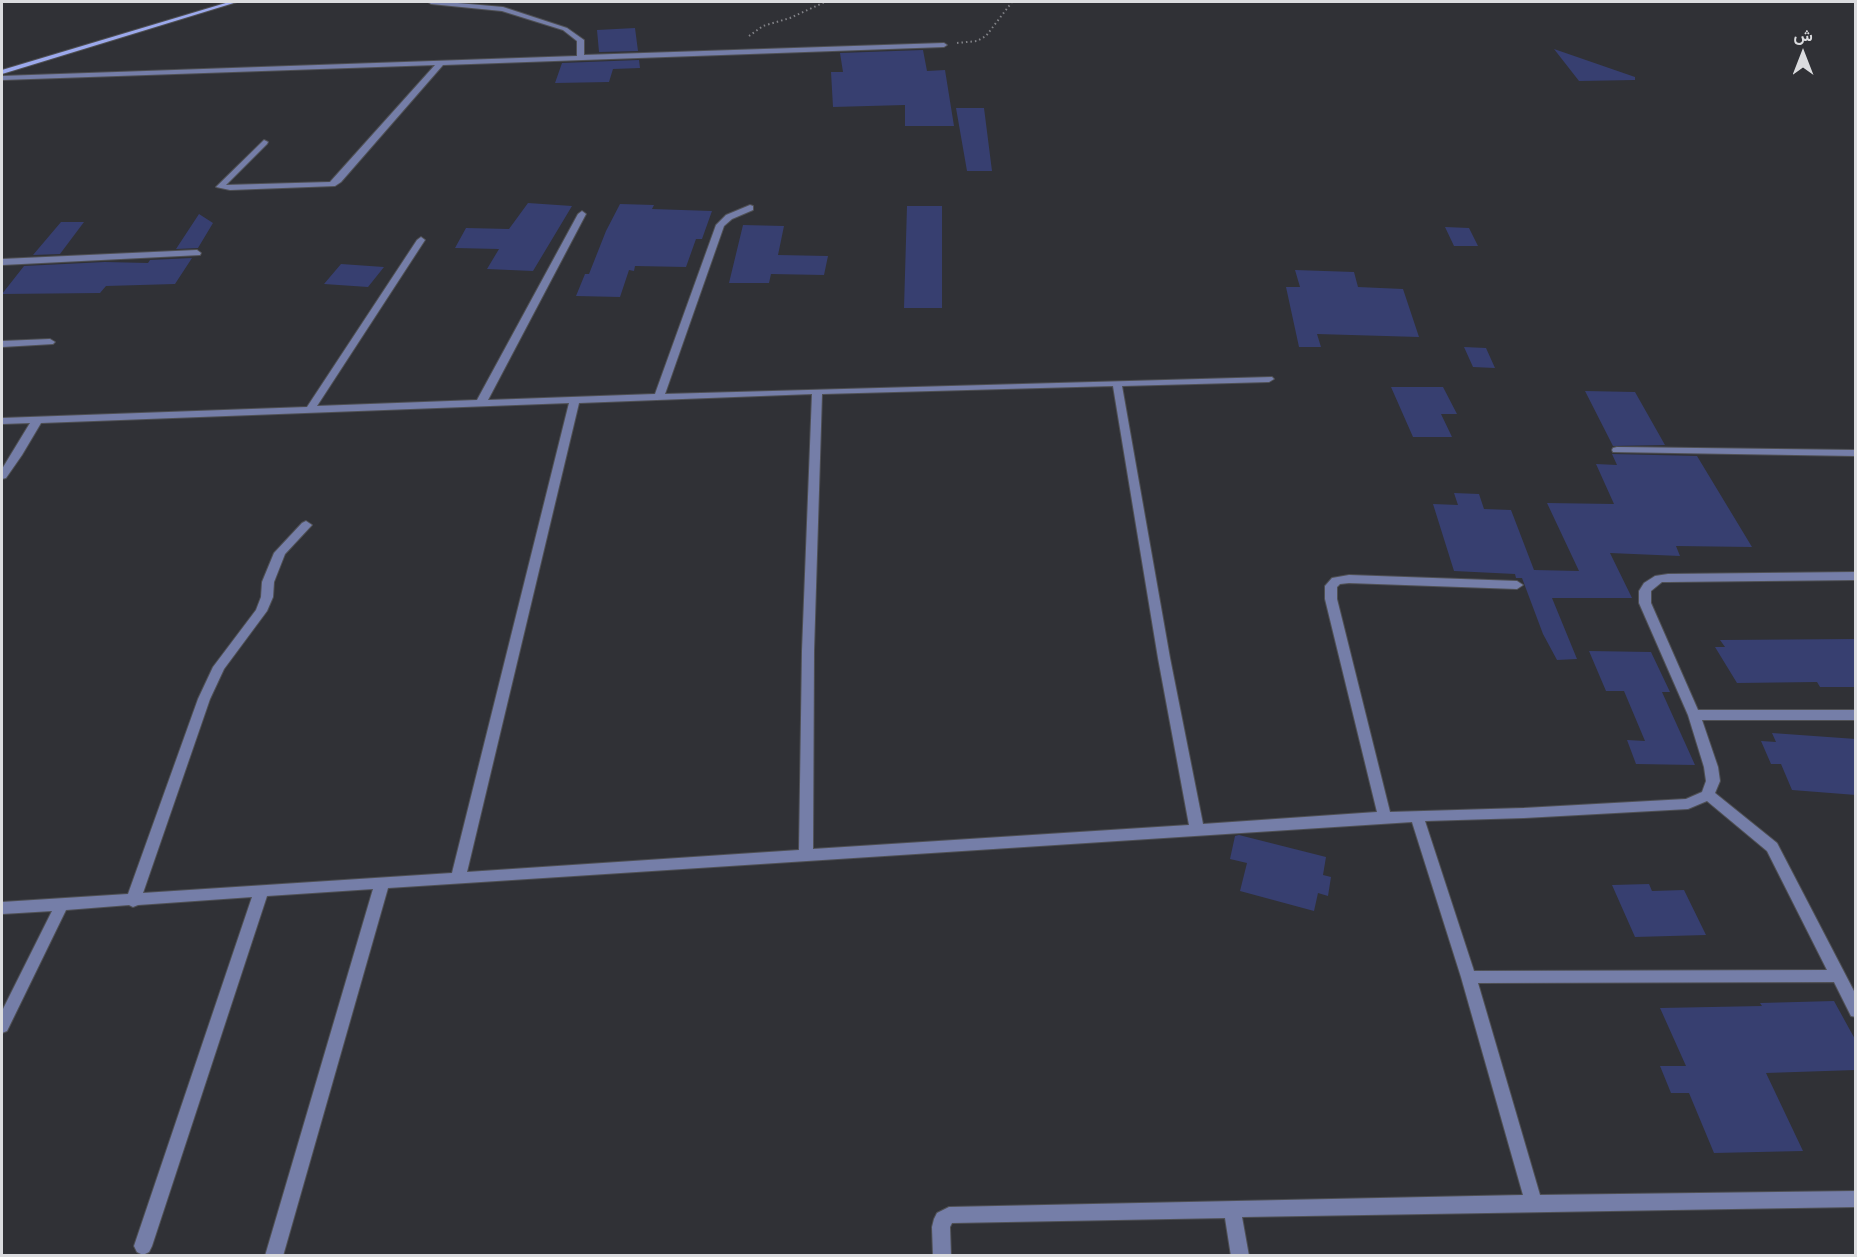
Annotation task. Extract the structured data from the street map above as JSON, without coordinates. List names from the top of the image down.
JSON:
{
  "north": "top"
}
